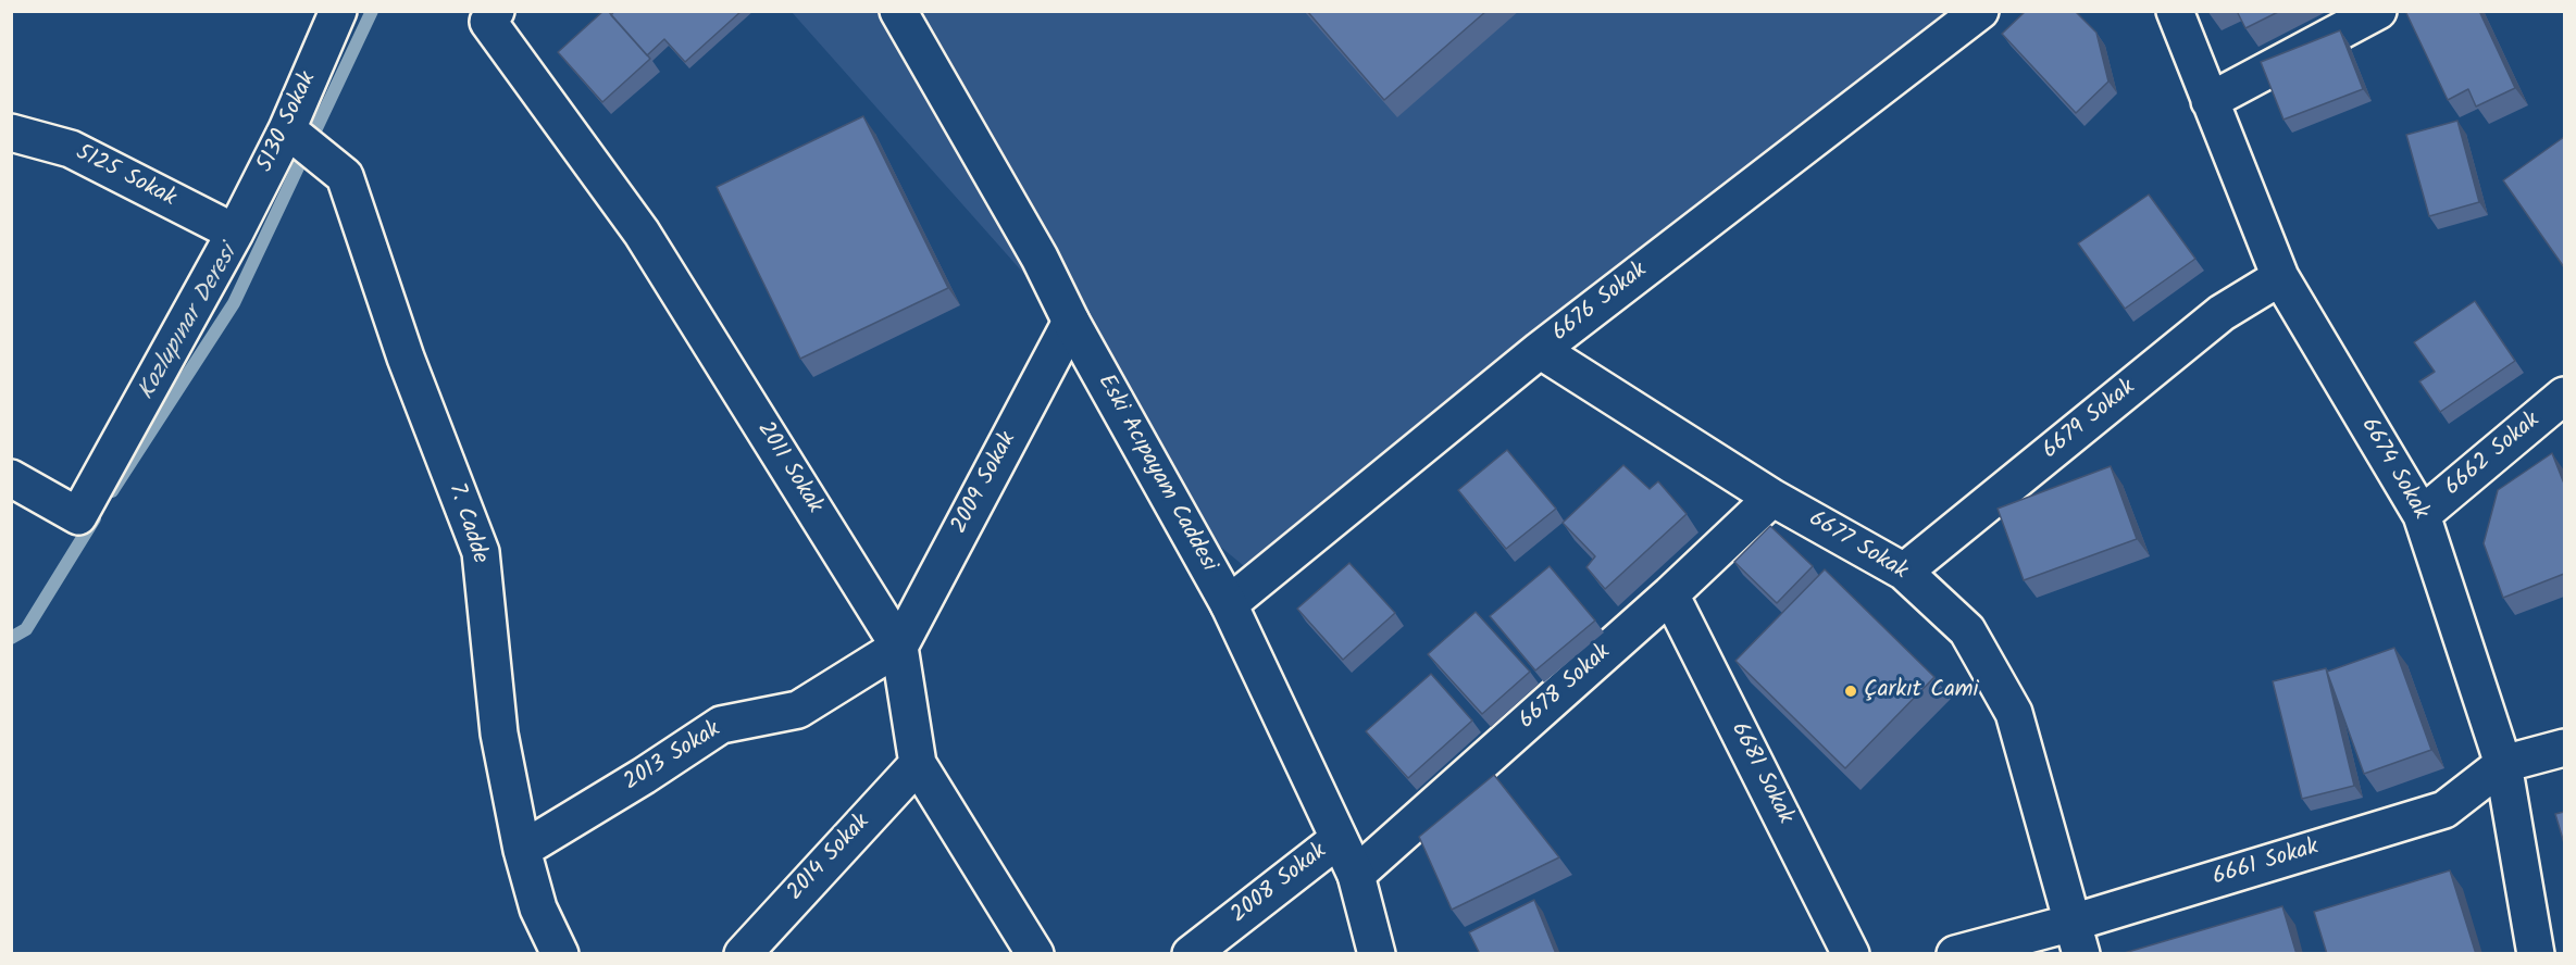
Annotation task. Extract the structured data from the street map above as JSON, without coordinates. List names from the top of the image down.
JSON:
{
  "streets": {
    "street": [
      "5130 Sokak",
      "5125 Sokak",
      "6676 Sokak",
      "6679 Sokak",
      "6662 Sokak",
      "2011 Sokak",
      "6674 Sokak",
      "Eski Acıpayam Caddesi",
      "2009 Sokak",
      "7. Cadde",
      "6677 Sokak",
      "6678 Sokak",
      "2013 Sokak",
      "6681 Sokak",
      "2014 Sokak",
      "6661 Sokak",
      "2008 Sokak"
    ]
  },
  "crossings": [
    ["5130 Sokak", "5125 Sokak"],
    ["5130 Sokak", "7. Cadde"],
    ["6676 Sokak", "Eski Acıpayam Caddesi"],
    ["6676 Sokak", "6677 Sokak"],
    ["6679 Sokak", "6674 Sokak"],
    ["6679 Sokak", "6677 Sokak"],
    ["6662 Sokak", "6674 Sokak"],
    ["2011 Sokak", "2009 Sokak"],
    ["2011 Sokak", "2013 Sokak"],
    ["2011 Sokak", "2014 Sokak"],
    ["6674 Sokak", "6661 Sokak"],
    ["Eski Acıpayam Caddesi", "2009 Sokak"],
    ["Eski Acıpayam Caddesi", "6678 Sokak"],
    ["Eski Acıpayam Caddesi", "2008 Sokak"],
    ["2009 Sokak", "2013 Sokak"],
    ["7. Cadde", "2013 Sokak"],
    ["6677 Sokak", "6678 Sokak"],
    ["6677 Sokak", "6661 Sokak"],
    ["6678 Sokak", "6681 Sokak"]
  ],
  "water": ["Kozlupınar Deresi"],
  "places": ["Çarkıt Cami"]
}
